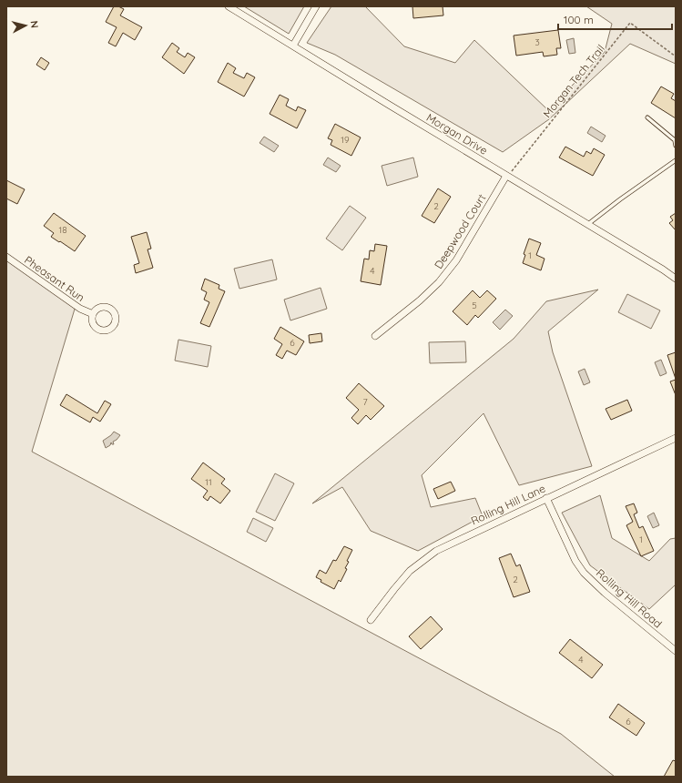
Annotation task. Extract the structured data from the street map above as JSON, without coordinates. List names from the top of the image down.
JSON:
{
  "streets": {
    "street": [
      "Morgan Drive",
      "Deepwood Court",
      "Pheasant Run",
      "Rolling Hill Lane",
      "Rolling Hill Road"
    ],
    "path": ["Morgan Tech Trail"]
  },
  "crossings": [
    ["Morgan Tech Trail", "Morgan Drive"],
    ["Morgan Tech Trail", "Deepwood Court"],
    ["Morgan Drive", "Deepwood Court"],
    ["Rolling Hill Lane", "Rolling Hill Road"]
  ],
  "house_numbers": [
    "3",
    "19",
    "2",
    "18",
    "1",
    "4",
    "5",
    "6",
    "7",
    "11",
    "1",
    "2",
    "4",
    "6"
  ],
  "scale_bar": "100 m",
  "north": "right"
}
